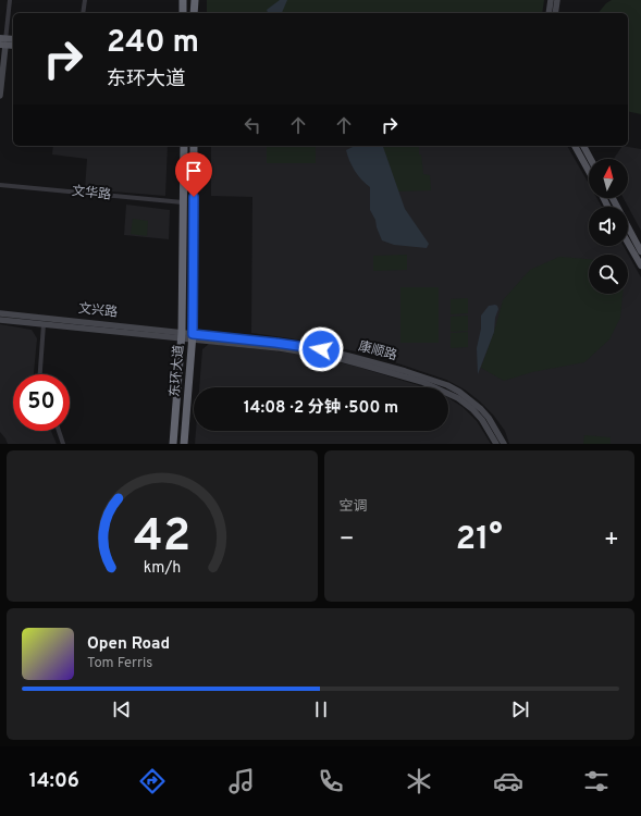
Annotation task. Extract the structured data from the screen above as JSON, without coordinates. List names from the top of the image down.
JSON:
{
  "streets": {
    "highway": ["东环大道"],
    "main road": ["文兴路", "康顺路"],
    "street": ["文华路"]
  },
  "crossings": [
    ["文华路", "东环大道"],
    ["文兴路", "康顺路"],
    ["文兴路", "东环大道"],
    ["康顺路", "东环大道"]
  ],
  "north": "top",
  "page": {
    "turn": ["240 m", "东环大道"],
    "limit": "50",
    "trip": "14:08 · 2 分钟 · 500 m",
    "tile": "空调",
    "heat": ["−", "21°", "+"],
    "song": ["Open Road", "Tom Ferris"],
    "tabs": "14:06",
    "gauge": ["42", "km/h"]
  }
}
